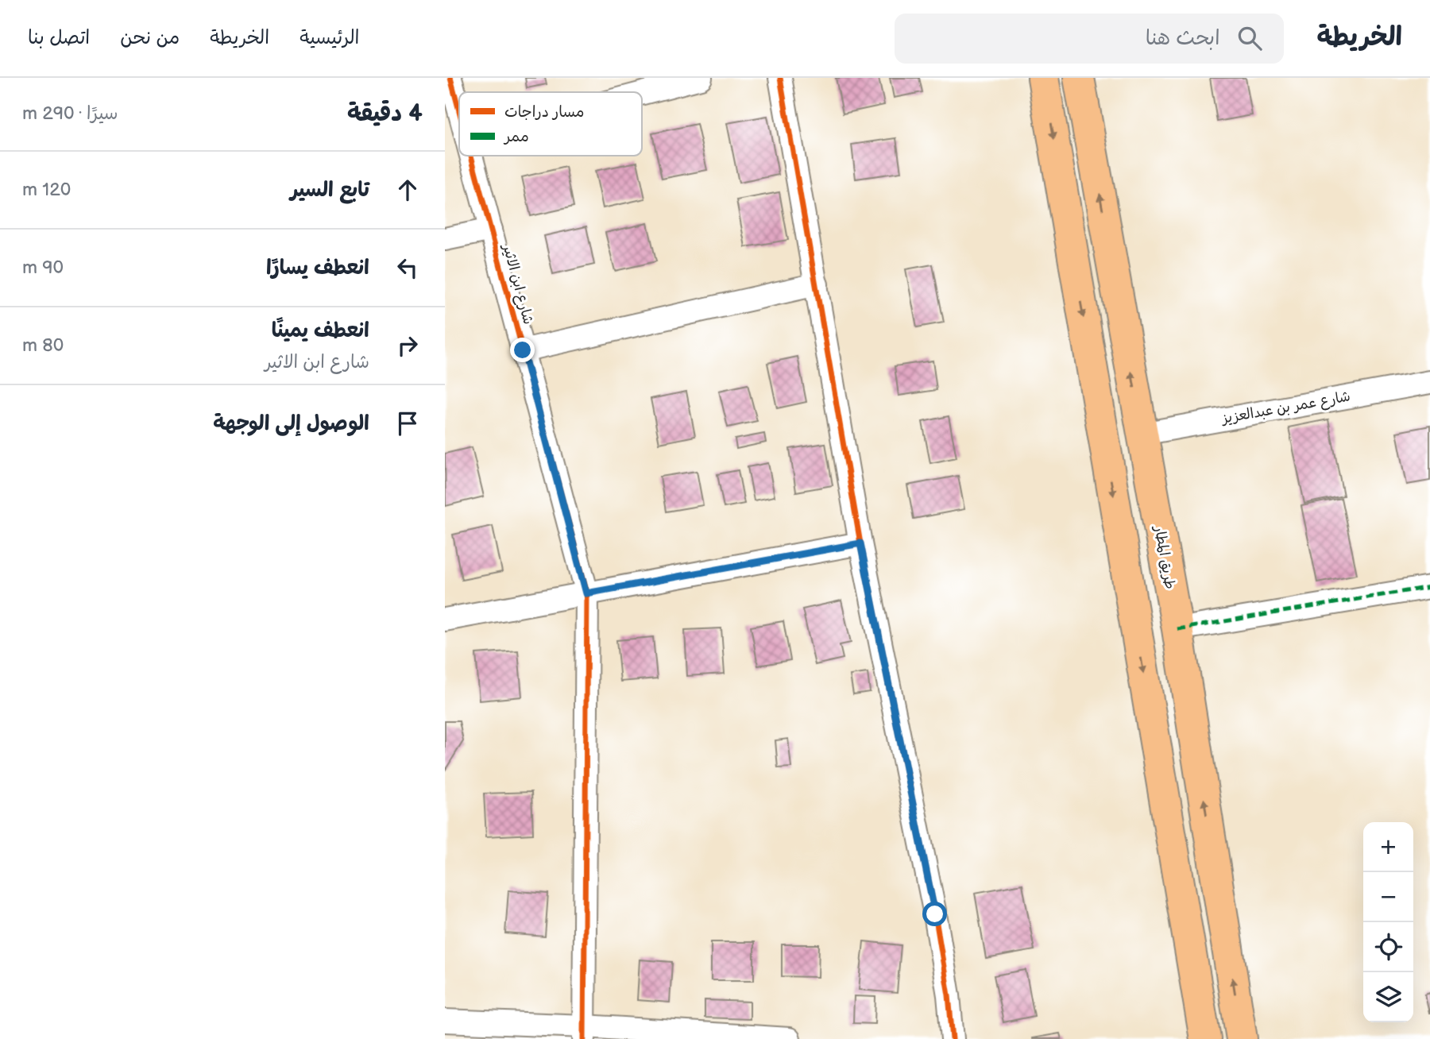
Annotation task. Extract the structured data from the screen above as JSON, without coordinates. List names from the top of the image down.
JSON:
{
  "streets": {
    "highway": ["طريق المطار"],
    "street": ["شارع ابن الاثير", "شارع عمر بن عبدالعزيز"]
  },
  "crossings": [
    ["شارع عمر بن عبدالعزيز", "طريق المطار"]
  ],
  "legend": ["مسار دراجات", "ممر"],
  "page": {
    "header": "الخريطة",
    "search": "ابحث هنا",
    "nav": [
      "الرئيسية",
      "الخريطة",
      "من نحن",
      "اتصل بنا"
    ],
    "heading": ["4 دقيقة", "سيرًا · 290 m"],
    "list": [
      ["تابع السير", "120 m"],
      ["انعطف يسارًا", "90 m"],
      ["انعطف يمينًا", "شارع ابن الاثير", "80 m"],
      "الوصول إلى الوجهة"
    ],
    "map_buttons": ["+", "−"]
  }
}
